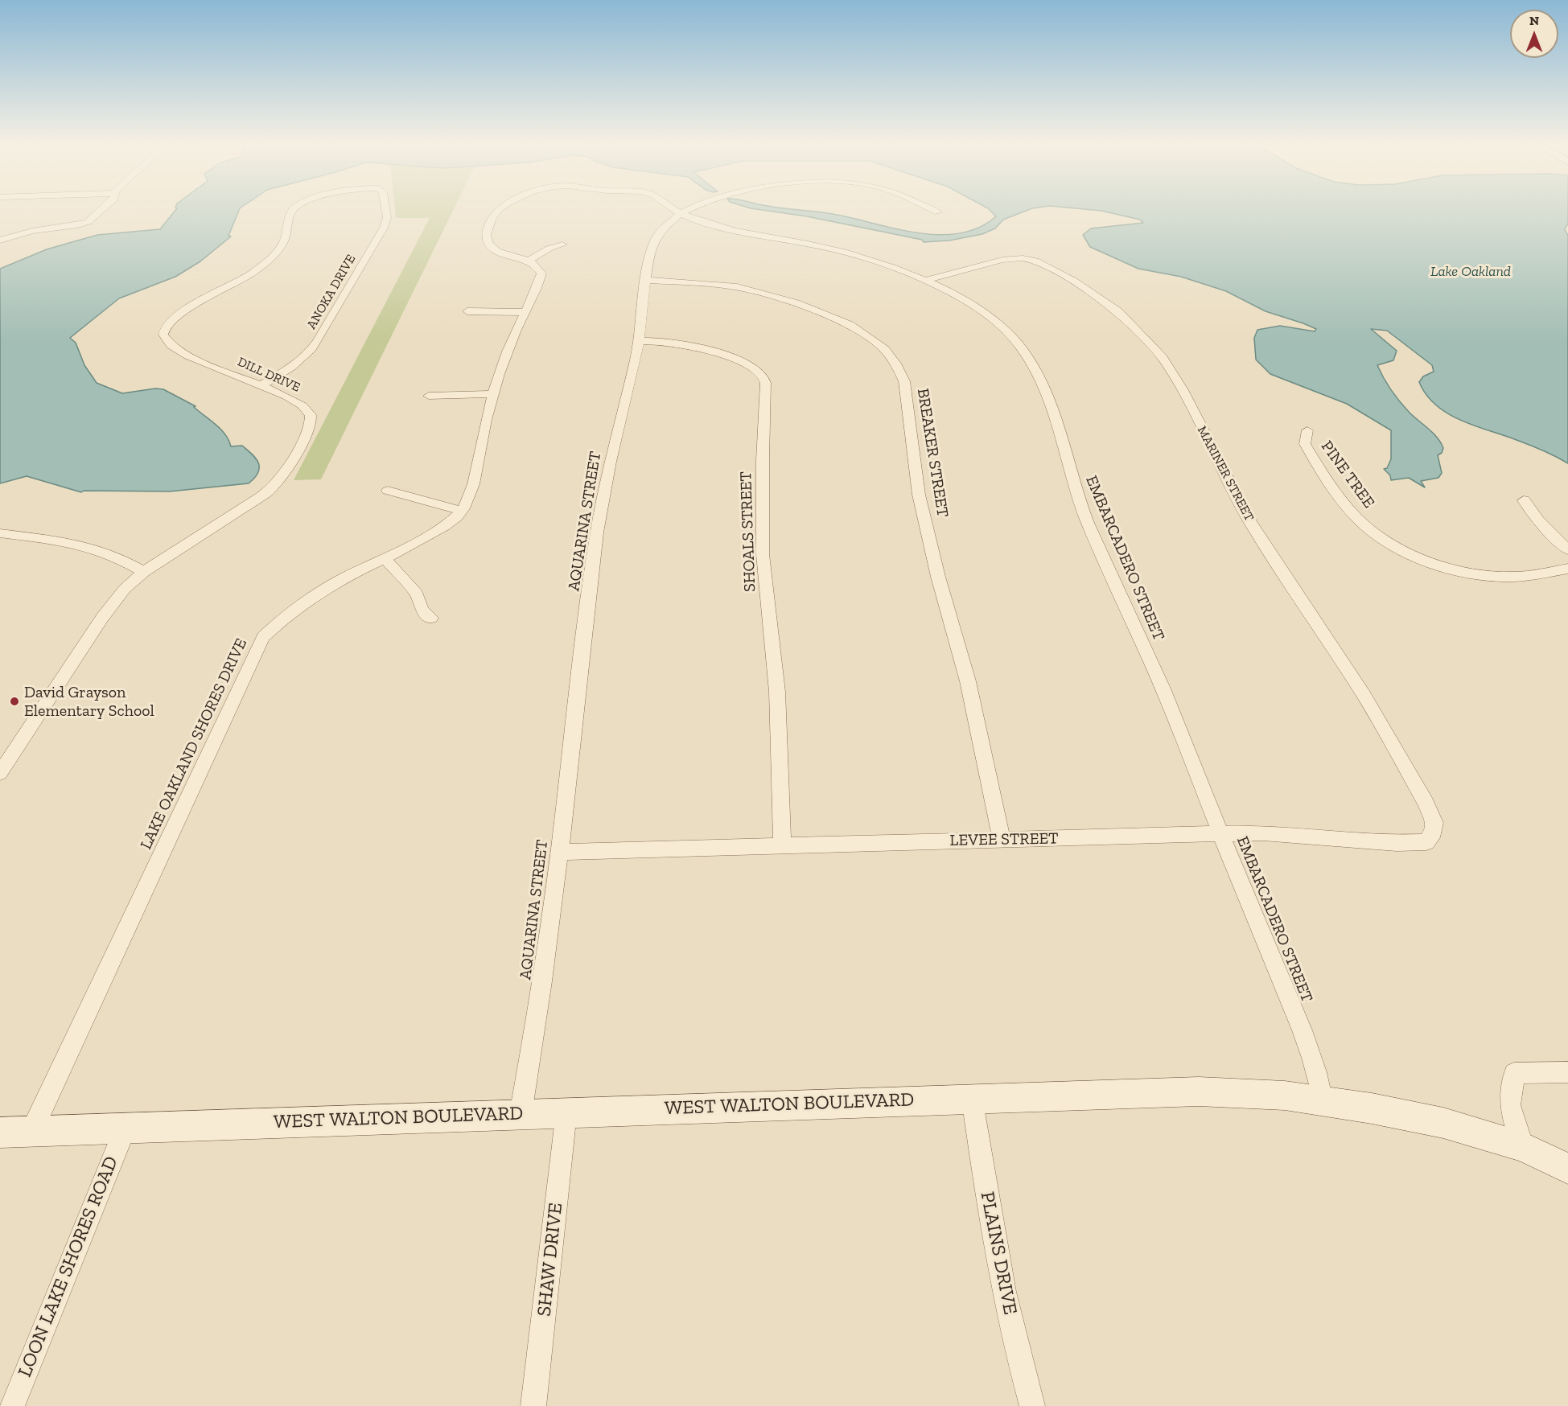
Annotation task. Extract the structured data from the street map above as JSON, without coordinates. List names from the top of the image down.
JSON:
{
  "streets": {
    "main road": ["WEST WALTON BOULEVARD"],
    "street": [
      "ANOKA DRIVE",
      "DILL DRIVE",
      "BREAKER STREET",
      "MARINER STREET",
      "PINE TREE",
      "AQUARINA STREET",
      "SHOALS STREET",
      "EMBARCADERO STREET",
      "LAKE OAKLAND SHORES DRIVE",
      "LEVEE STREET",
      "PLAINS DRIVE",
      "SHAW DRIVE",
      "LOON LAKE SHORES ROAD"
    ]
  },
  "crossings": [
    ["ANOKA DRIVE", "DILL DRIVE"],
    ["BREAKER STREET", "AQUARINA STREET"],
    ["BREAKER STREET", "LEVEE STREET"],
    ["MARINER STREET", "EMBARCADERO STREET"],
    ["MARINER STREET", "LEVEE STREET"],
    ["AQUARINA STREET", "SHOALS STREET"],
    ["AQUARINA STREET", "EMBARCADERO STREET"],
    ["AQUARINA STREET", "LEVEE STREET"],
    ["AQUARINA STREET", "WEST WALTON BOULEVARD"],
    ["SHOALS STREET", "LEVEE STREET"],
    ["EMBARCADERO STREET", "LEVEE STREET"],
    ["EMBARCADERO STREET", "WEST WALTON BOULEVARD"],
    ["LAKE OAKLAND SHORES DRIVE", "WEST WALTON BOULEVARD"],
    ["WEST WALTON BOULEVARD", "PLAINS DRIVE"],
    ["WEST WALTON BOULEVARD", "SHAW DRIVE"],
    ["WEST WALTON BOULEVARD", "LOON LAKE SHORES ROAD"]
  ],
  "water": ["Lake Oakland"],
  "places": ["David Grayson Elementary School"],
  "north": "top"
}
